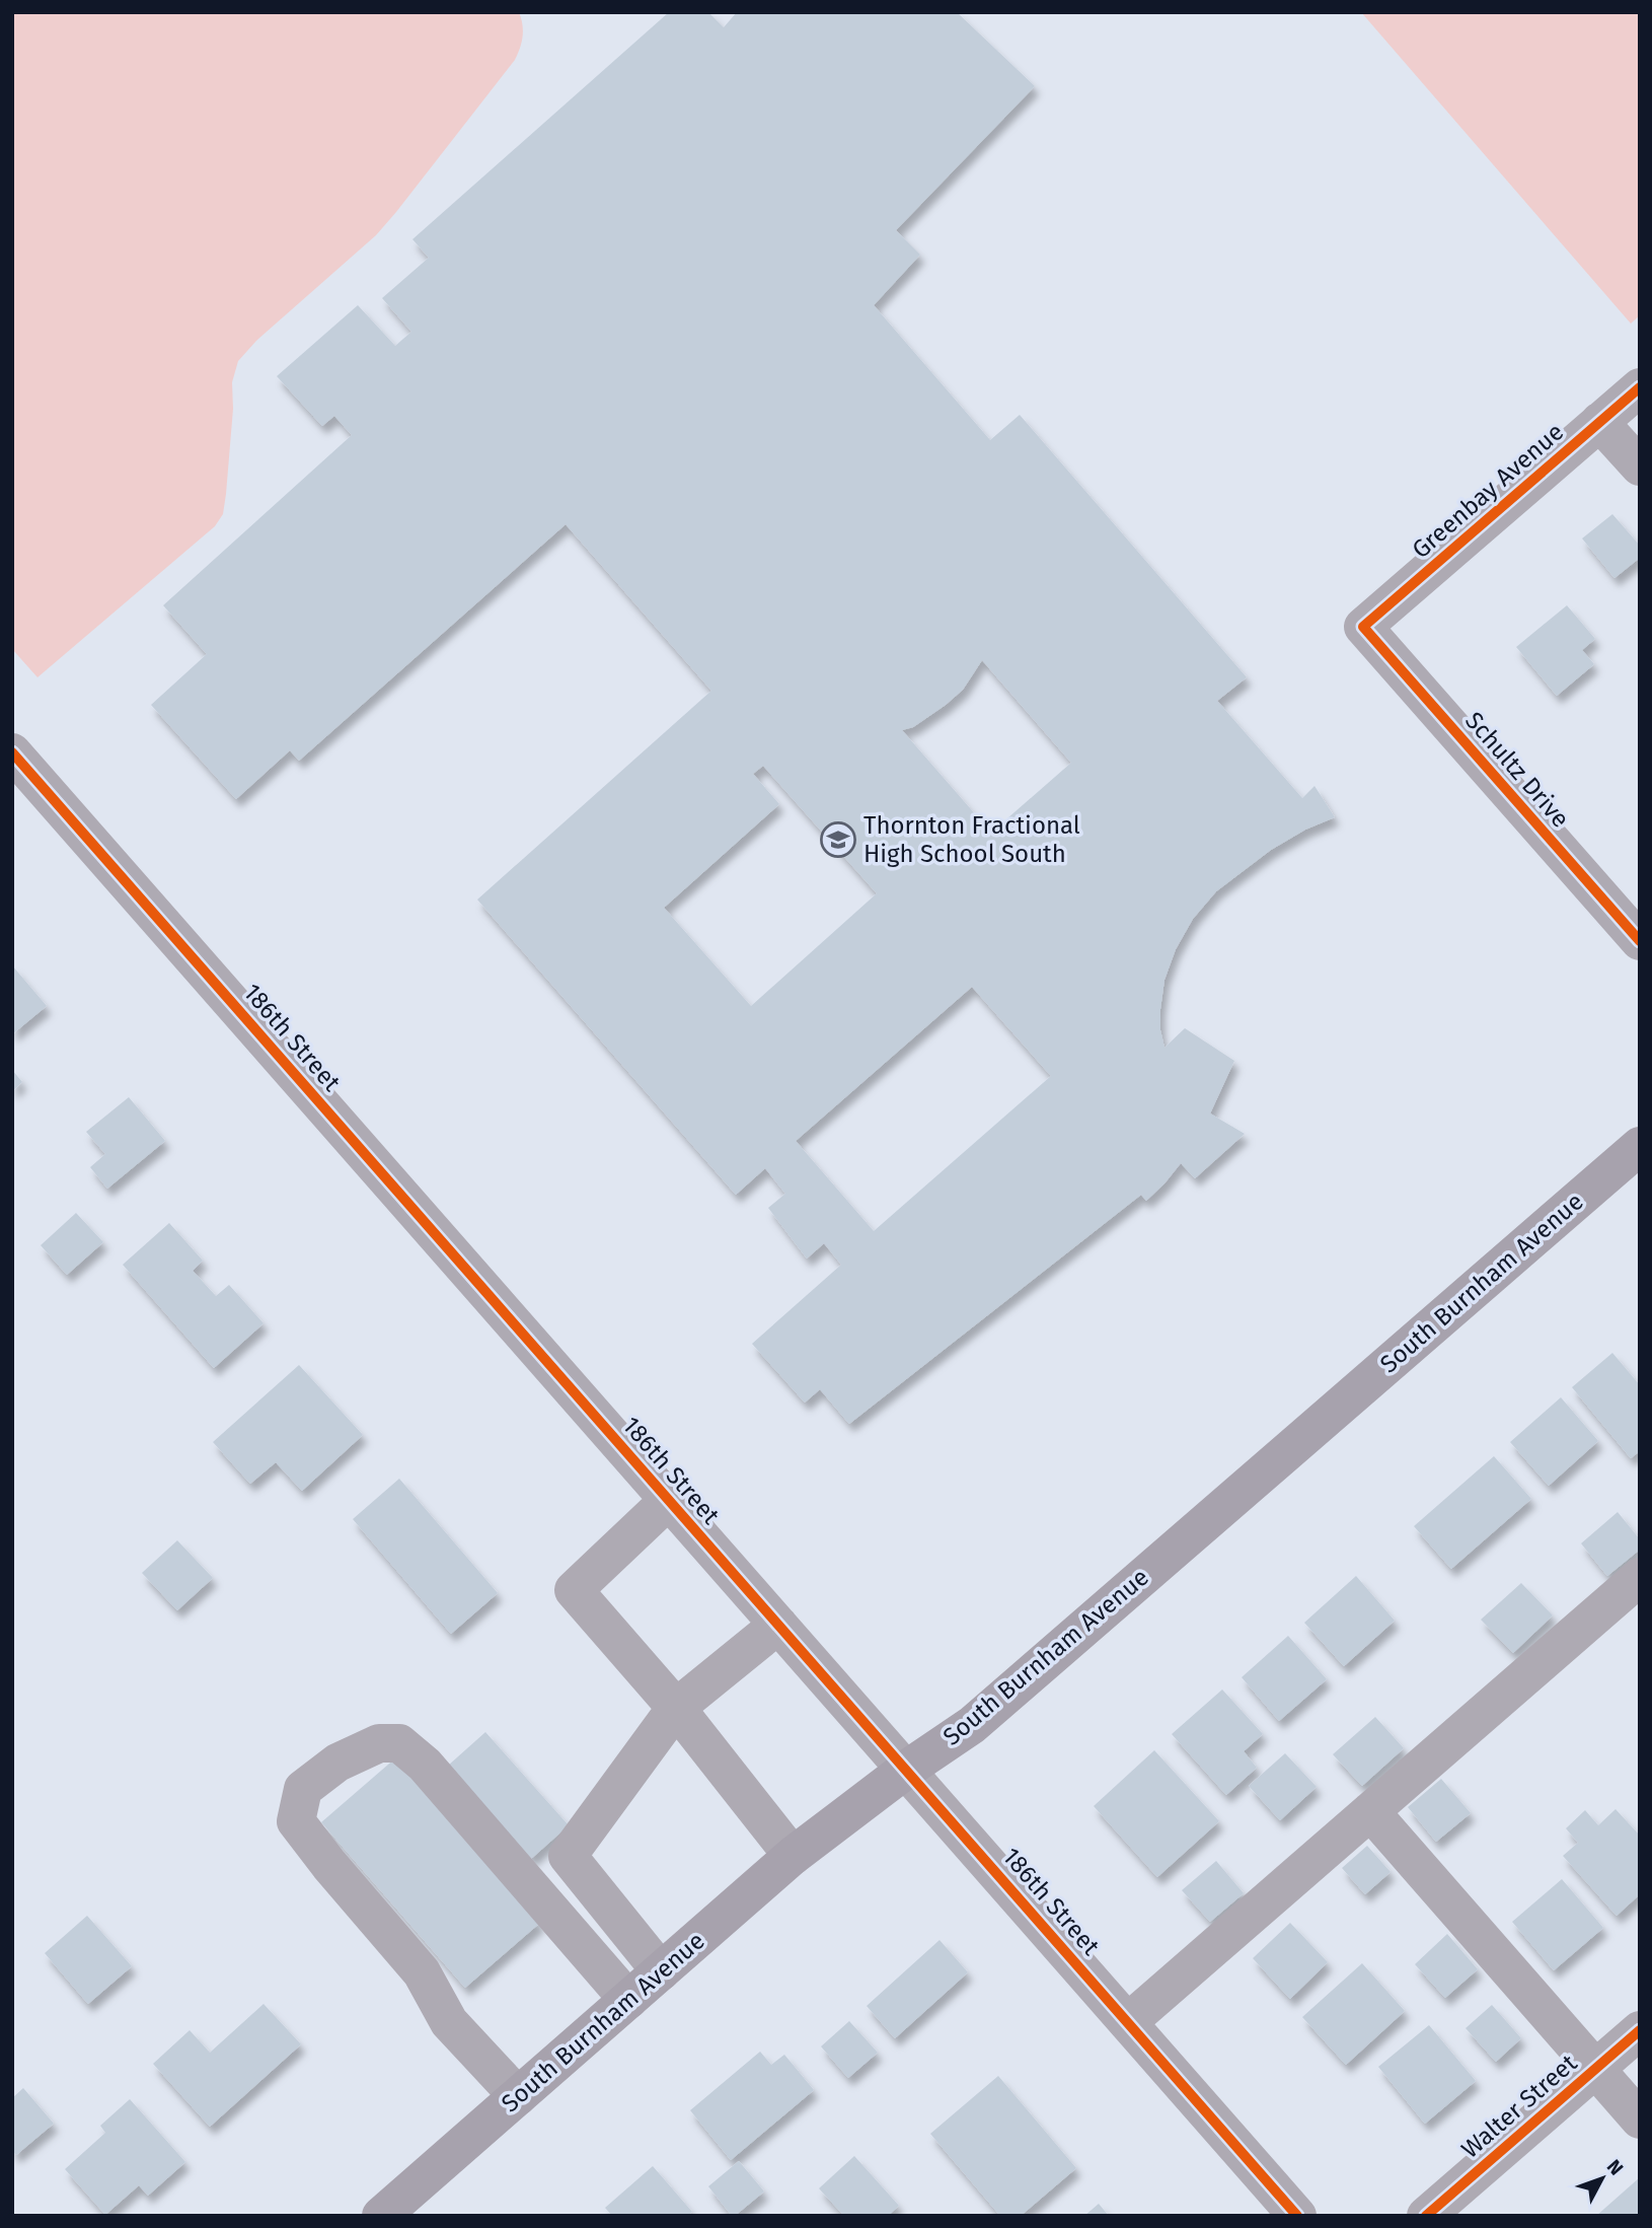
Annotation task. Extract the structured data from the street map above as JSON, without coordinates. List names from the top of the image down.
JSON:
{
  "streets": {
    "main road": ["South Burnham Avenue"],
    "street": [
      "Greenbay Avenue",
      "Schultz Drive",
      "186th Street",
      "Walter Street"
    ]
  },
  "crossings": [
    ["Greenbay Avenue", "Schultz Drive"],
    ["186th Street", "South Burnham Avenue"]
  ],
  "places": {
    "school or university": ["Thornton Fractional High School South"]
  },
  "north": "top right"
}
